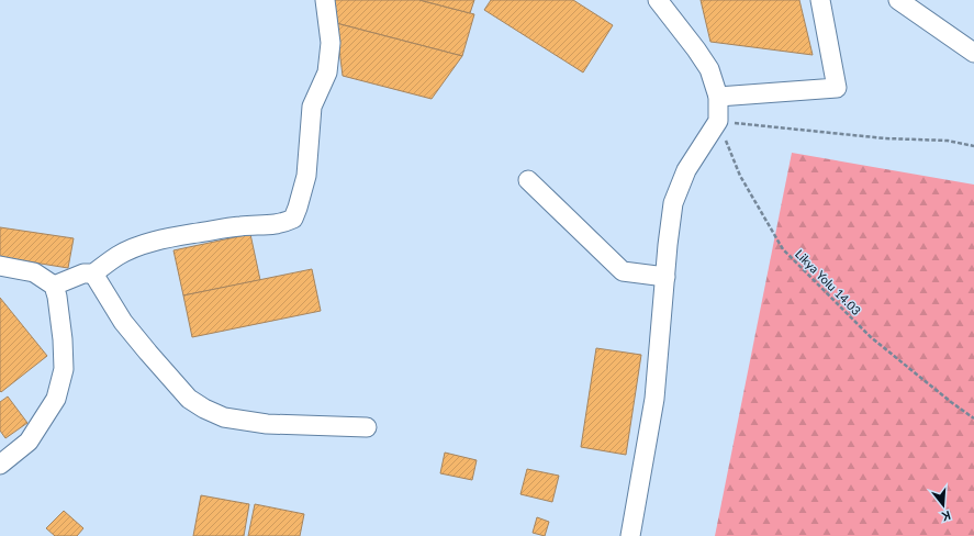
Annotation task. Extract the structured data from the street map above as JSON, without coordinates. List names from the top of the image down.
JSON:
{
  "streets": {
    "path": ["Likya Yolu 14.03"]
  },
  "north": "bottom"
}
